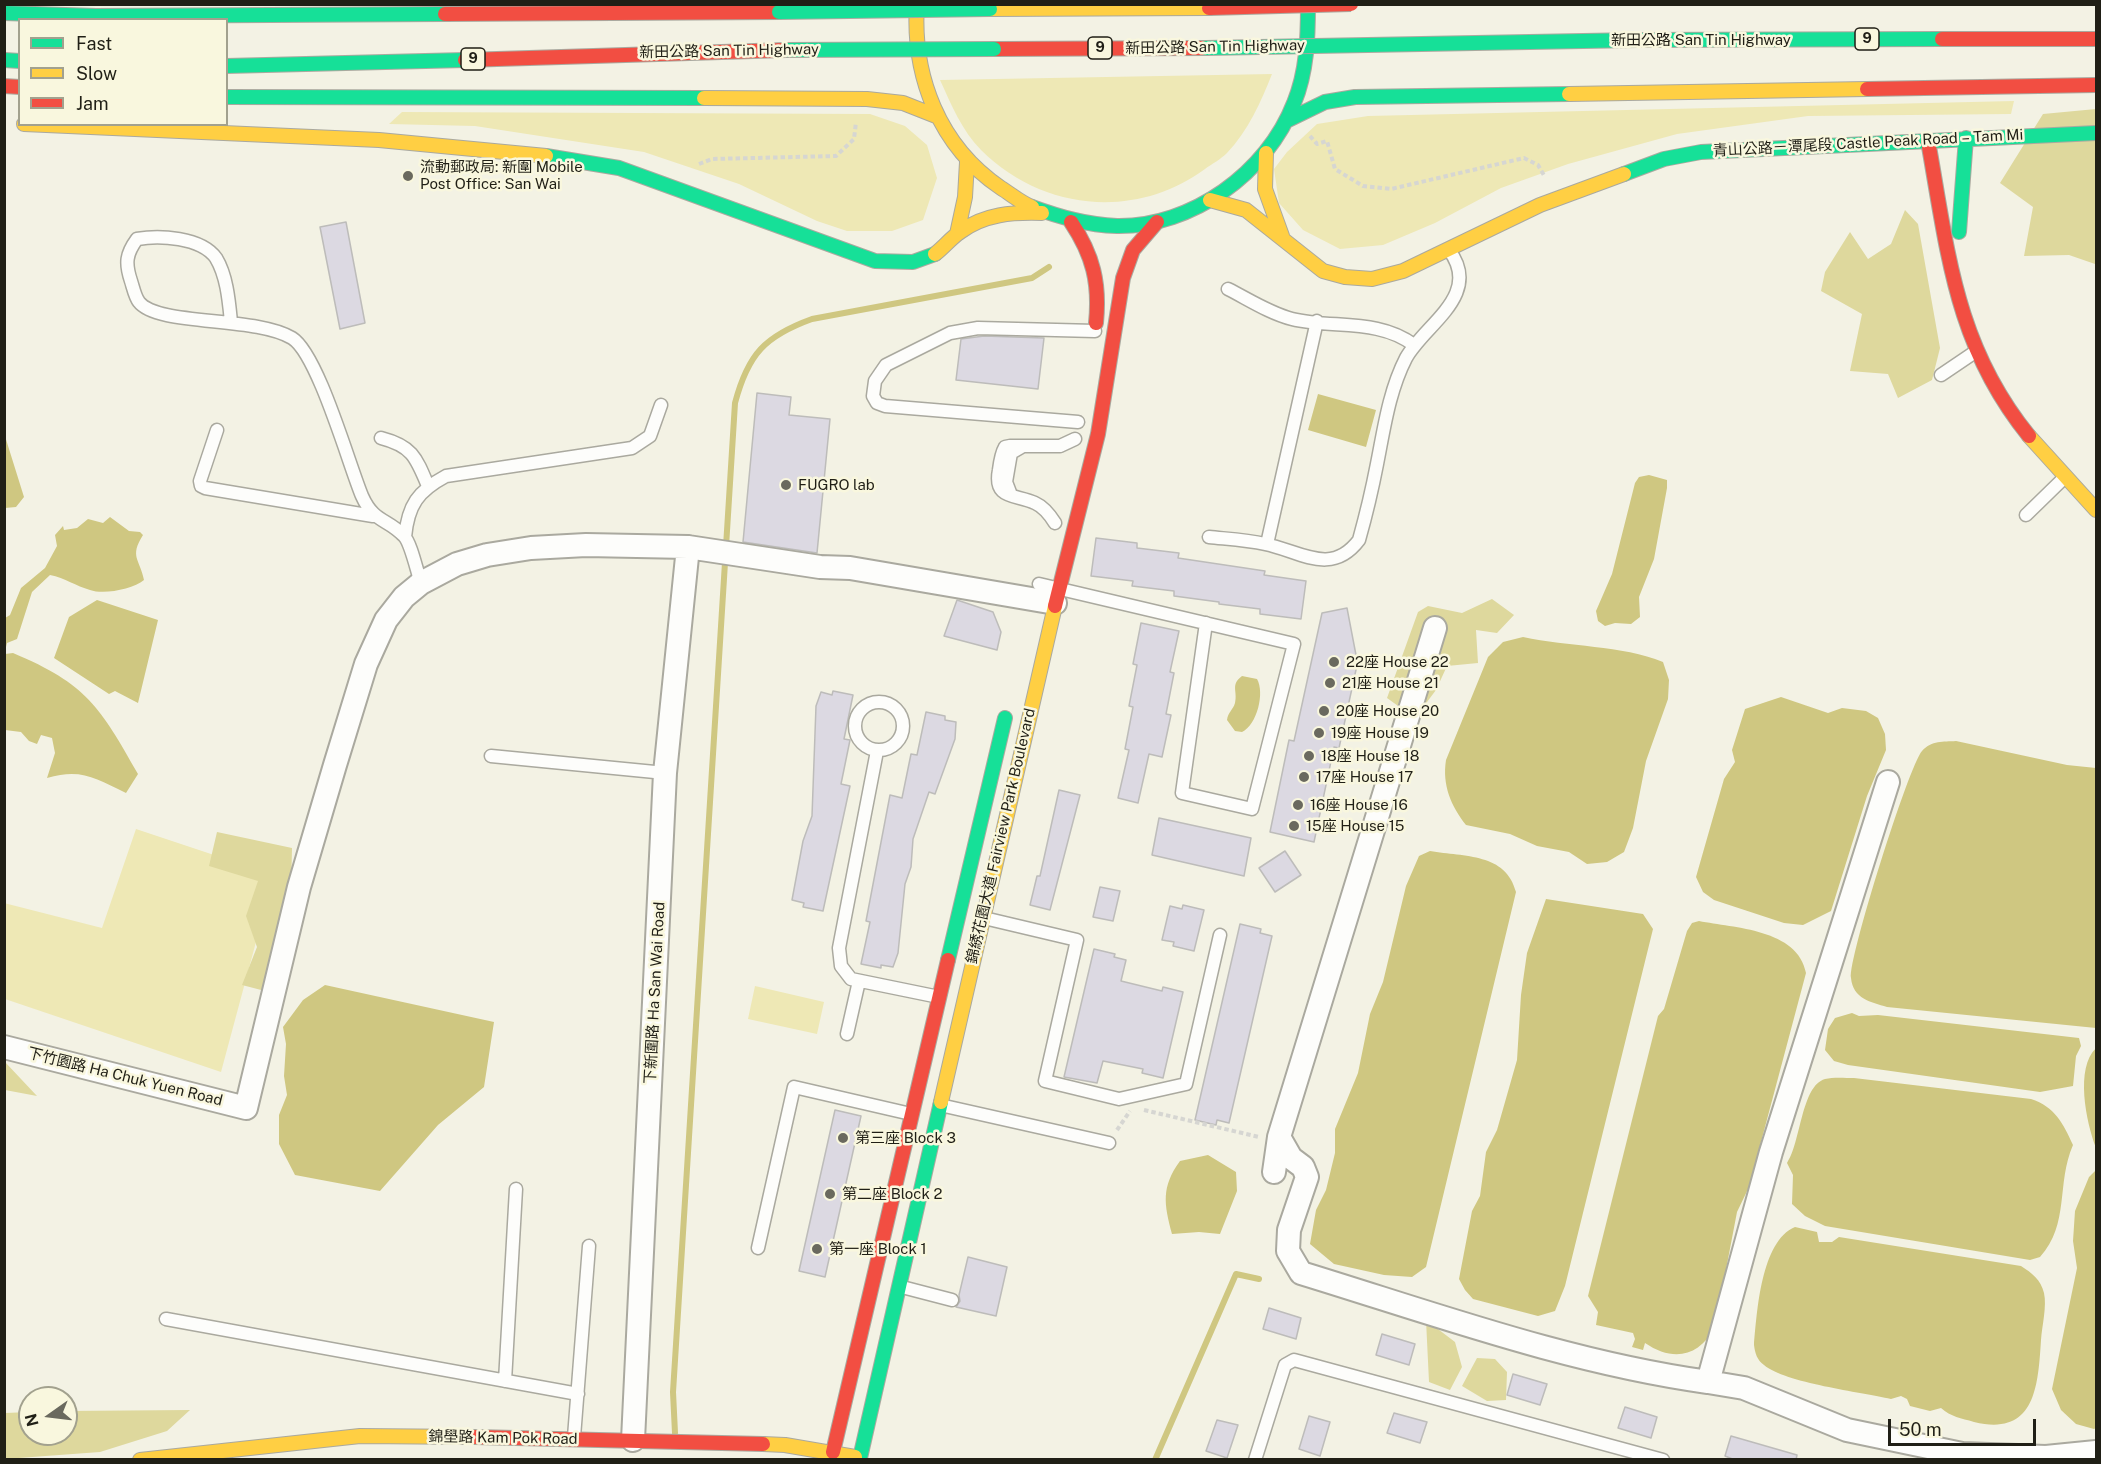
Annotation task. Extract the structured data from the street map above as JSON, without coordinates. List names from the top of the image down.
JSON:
{
  "streets": {
    "main road": [
      "9",
      "新田公路 San Tin Highway",
      "青山公路－潭尾段 Castle Peak Road – Tam Mi",
      "錦綉花園大道 Fairview Park Boulevard",
      "錦壆路 Kam Pok Road"
    ],
    "street": ["下新圍路 Ha San Wai Road", "下竹園路 Ha Chuk Yuen Road"]
  },
  "crossings": [
    ["錦綉花園大道 Fairview Park Boulevard", "錦壆路 Kam Pok Road"],
    ["下新圍路 Ha San Wai Road", "錦壆路 Kam Pok Road"]
  ],
  "places": [
    "流動郵政局: 新圍 Mobile Post Office: San Wai",
    "FUGRO lab",
    "22座 House 22",
    "21座 House 21",
    "20座 House 20",
    "19座 House 19",
    "18座 House 18",
    "17座 House 17",
    "16座 House 16",
    "15座 House 15",
    "第三座 Block 3",
    "第二座 Block 2",
    "第一座 Block 1"
  ],
  "legend": ["Fast", "Slow", "Jam"],
  "scale_bar": "50 m",
  "north": "left"
}
